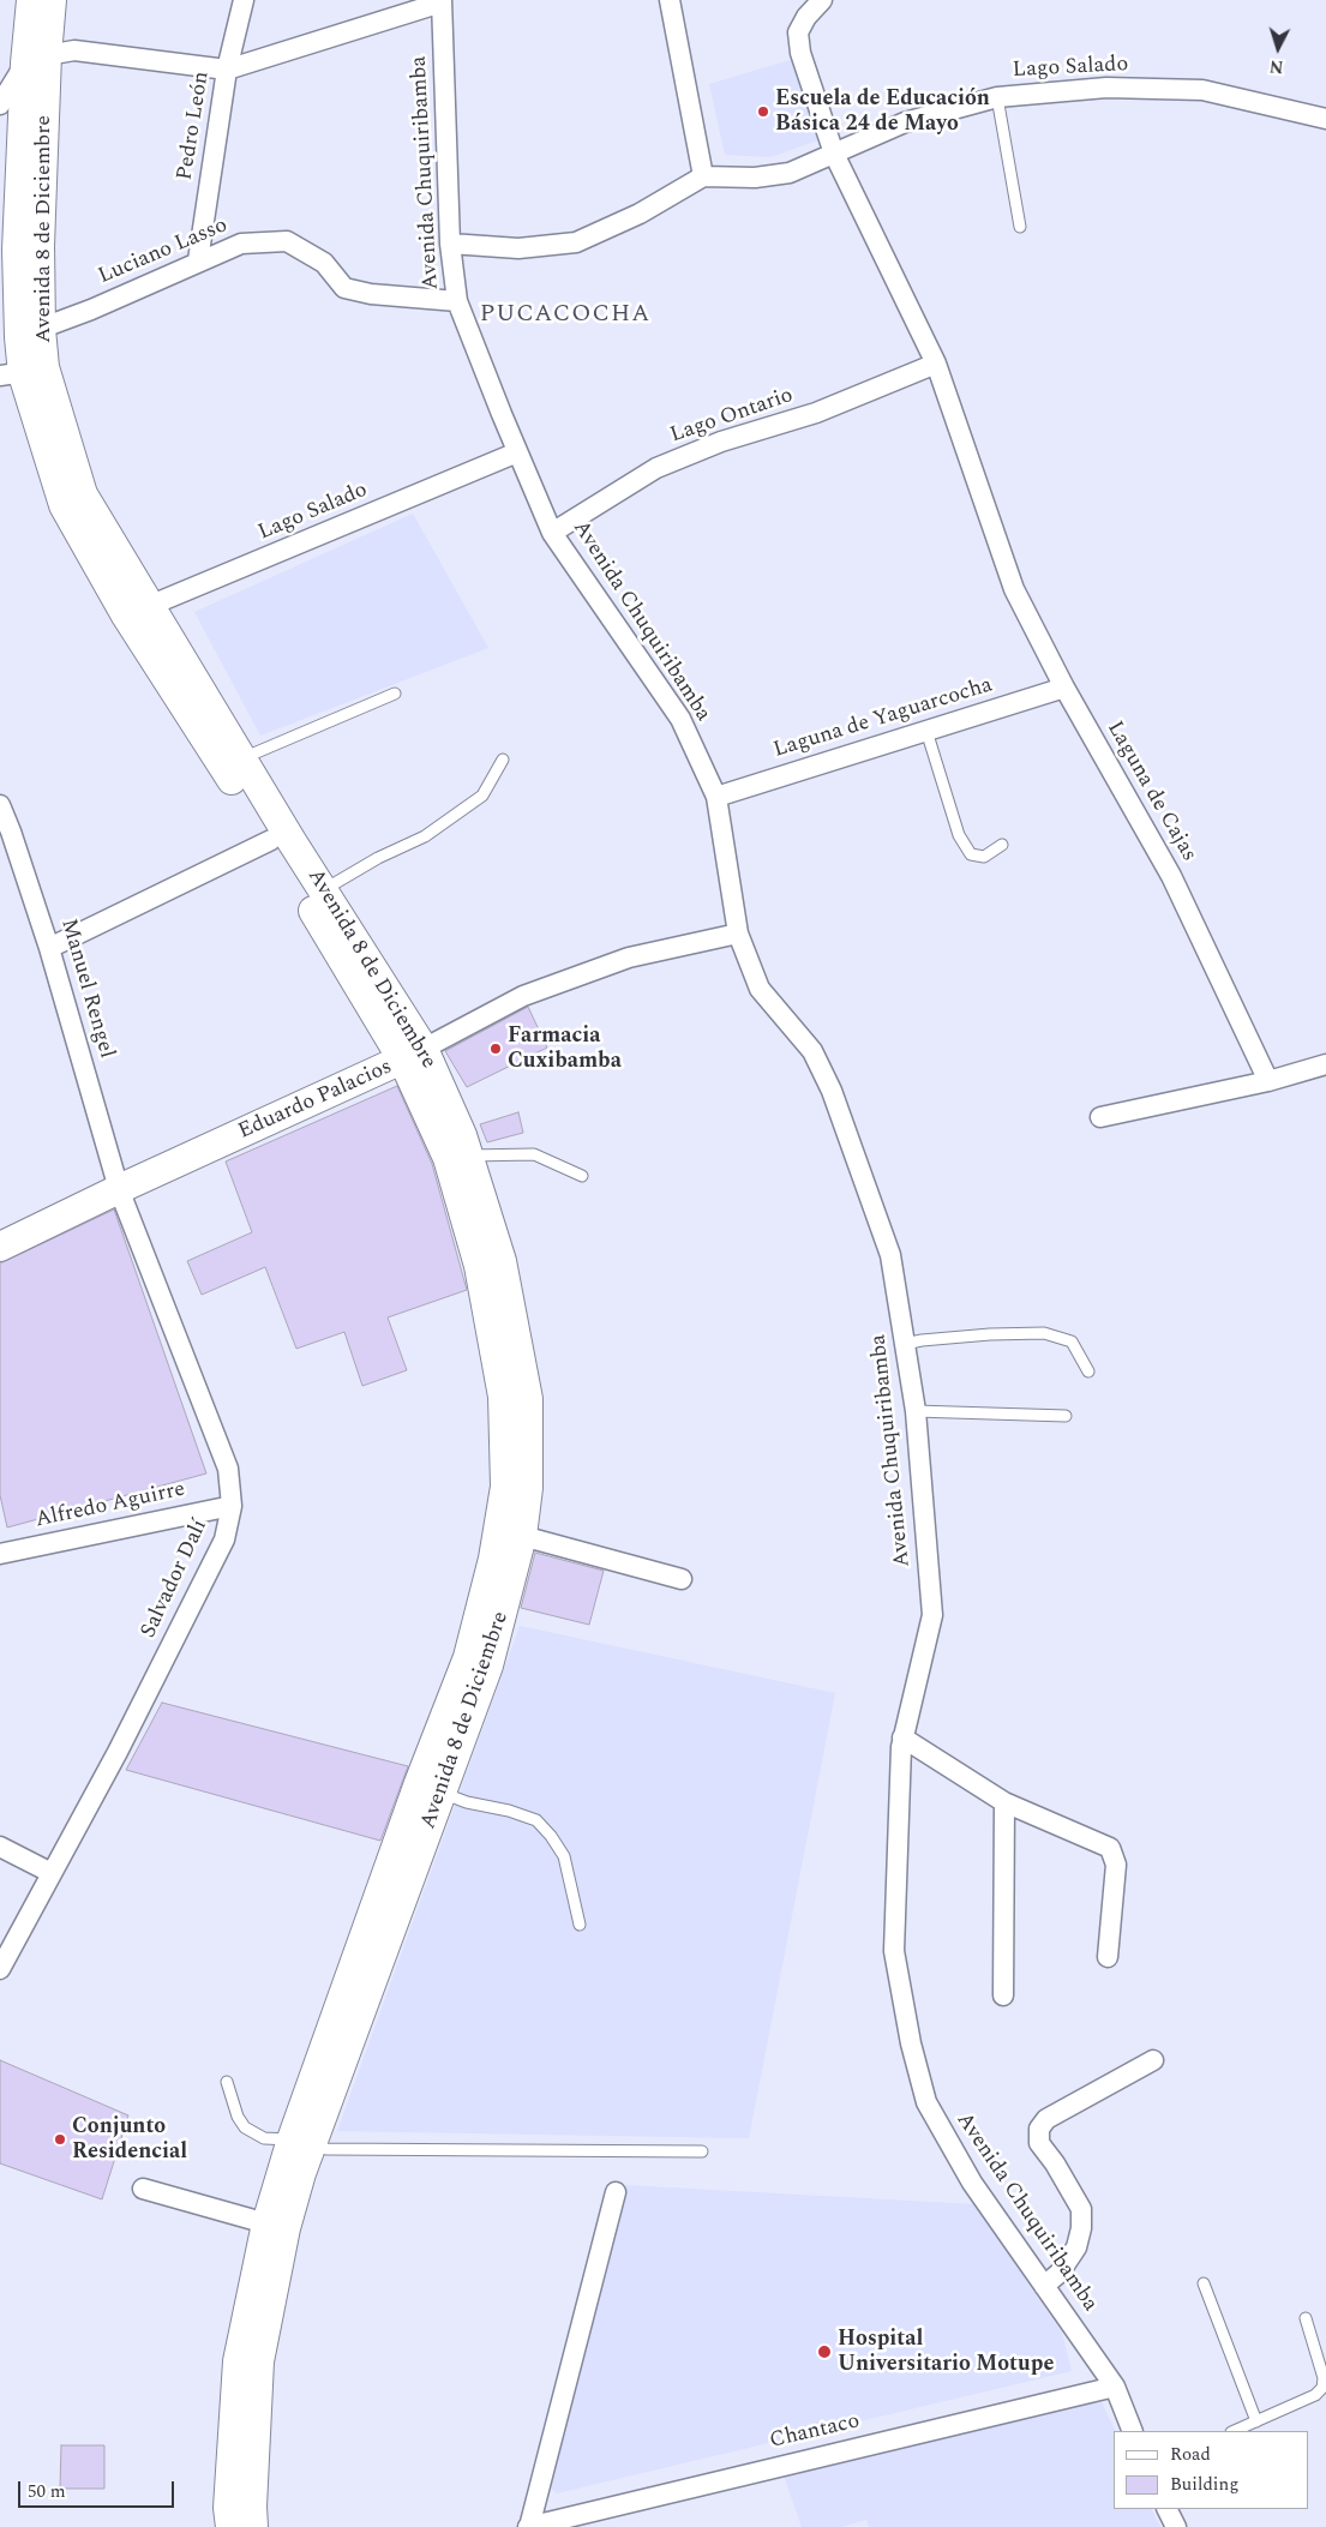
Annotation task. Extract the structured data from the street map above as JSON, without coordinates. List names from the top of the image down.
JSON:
{
  "streets": {
    "main road": ["Avenida 8 de Diciembre", "Eduardo Palacios"],
    "street": [
      "Lago Salado",
      "Pedro León",
      "Avenida Chuquiribamba",
      "Luciano Lasso",
      "Lago Ontario",
      "Laguna de Yaguarcocha",
      "Laguna de Cajas",
      "Manuel Rengel",
      "Alfredo Aguirre",
      "Salvador Dalí",
      "Chantaco"
    ]
  },
  "crossings": [
    ["Lago Salado", "Avenida Chuquiribamba"],
    ["Lago Salado", "Avenida 8 de Diciembre"],
    ["Lago Salado", "Laguna de Cajas"],
    ["Pedro León", "Luciano Lasso"],
    ["Avenida Chuquiribamba", "Luciano Lasso"],
    ["Avenida Chuquiribamba", "Lago Ontario"],
    ["Avenida Chuquiribamba", "Laguna de Yaguarcocha"],
    ["Avenida Chuquiribamba", "Eduardo Palacios"],
    ["Avenida Chuquiribamba", "Chantaco"],
    ["Avenida 8 de Diciembre", "Luciano Lasso"],
    ["Avenida 8 de Diciembre", "Eduardo Palacios"],
    ["Lago Ontario", "Laguna de Cajas"],
    ["Laguna de Yaguarcocha", "Laguna de Cajas"],
    ["Manuel Rengel", "Eduardo Palacios"],
    ["Manuel Rengel", "Salvador Dalí"],
    ["Eduardo Palacios", "Salvador Dalí"],
    ["Alfredo Aguirre", "Salvador Dalí"]
  ],
  "districts": ["PUCACOCHA"],
  "places": [
    "Escuela de Educación Básica 24 de Mayo",
    "Farmacia Cuxibamba",
    "Conjunto Residencial",
    "Hospital Universitario Motupe"
  ],
  "legend": ["Road", "Building"],
  "scale_bar": "50 m",
  "north": "bottom"
}
